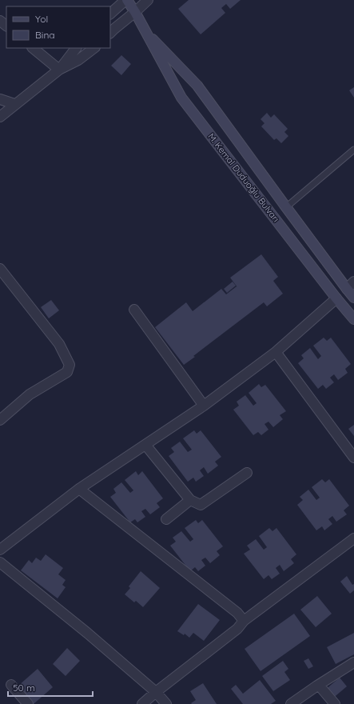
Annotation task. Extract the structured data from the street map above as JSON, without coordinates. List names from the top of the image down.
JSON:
{
  "streets": {
    "street": ["M. Kemal Duduoğlu Bulvarı"]
  },
  "legend": ["Yol", "Bina"],
  "scale_bar": "50 m"
}
